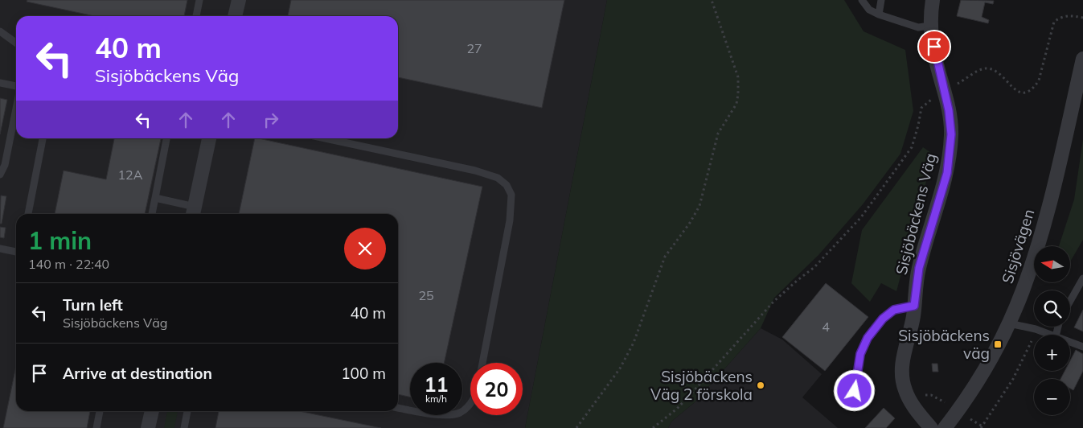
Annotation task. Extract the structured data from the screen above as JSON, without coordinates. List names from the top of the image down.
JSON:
{
  "streets": {
    "street": ["Sisjöbäckens Väg", "Sisjövägen"]
  },
  "places": {
    "transit": ["Sisjöbäckens väg"],
    "other": ["Sisjöbäckens Väg 2 förskola"]
  },
  "house_numbers": [
    "27",
    "12A",
    "25",
    "4"
  ],
  "north": "left",
  "page": {
    "turn": ["40 m", "Sisjöbäckens Väg"],
    "heading": ["1 min", "140 m · 22:40"],
    "map_buttons": ["+", "−"],
    "list": [
      {
        "name": "Turn left",
        "note": "Sisjöbäckens Väg",
        "value": "40 m"
      },
      {
        "name": "Arrive at destination",
        "value": "100 m"
      }
    ],
    "speed": "11 km/h",
    "limit": "20"
  }
}
